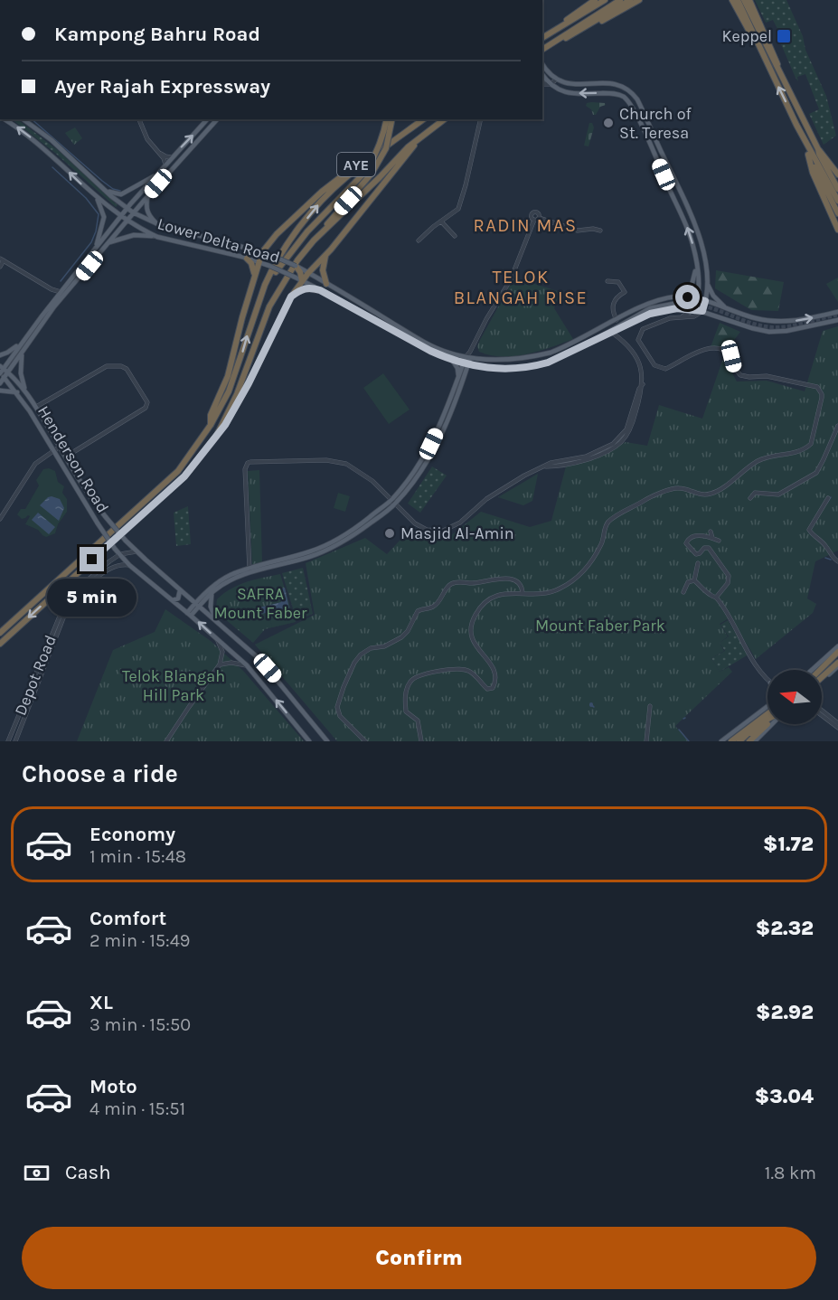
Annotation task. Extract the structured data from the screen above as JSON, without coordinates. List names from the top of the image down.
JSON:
{
  "streets": {
    "highway": ["AYE"],
    "main road": ["Lower Delta Road", "Henderson Road"],
    "street": ["Depot Road"]
  },
  "crossings": [
    ["AYE", "Lower Delta Road"],
    ["Henderson Road", "Depot Road"]
  ],
  "districts": ["RADIN MAS", "TELOK BLANGAH RISE"],
  "parks": ["SAFRA Mount Faber", "Mount Faber Park", "Telok Blangah Hill Park"],
  "places": {
    "transit": ["Keppel"],
    "other": ["Church of St. Teresa", "Masjid Al-Amin"]
  },
  "north": "left",
  "page": {
    "banner": ["Kampong Bahru Road", "Ayer Rajah Expressway"],
    "bubble": "5 min",
    "heading": "Choose a ride",
    "list": [
      {
        "name": "Economy",
        "note": "1 min · 15:48",
        "value": "$1.72"
      },
      {
        "name": "Comfort",
        "note": "2 min · 15:49",
        "value": "$2.32"
      },
      {
        "name": "XL",
        "note": "3 min · 15:50",
        "value": "$2.92"
      },
      {
        "name": "Moto",
        "note": "4 min · 15:51",
        "value": "$3.04"
      }
    ],
    "pay": ["Cash", "1.8 km"],
    "buttons": "Confirm"
  }
}
